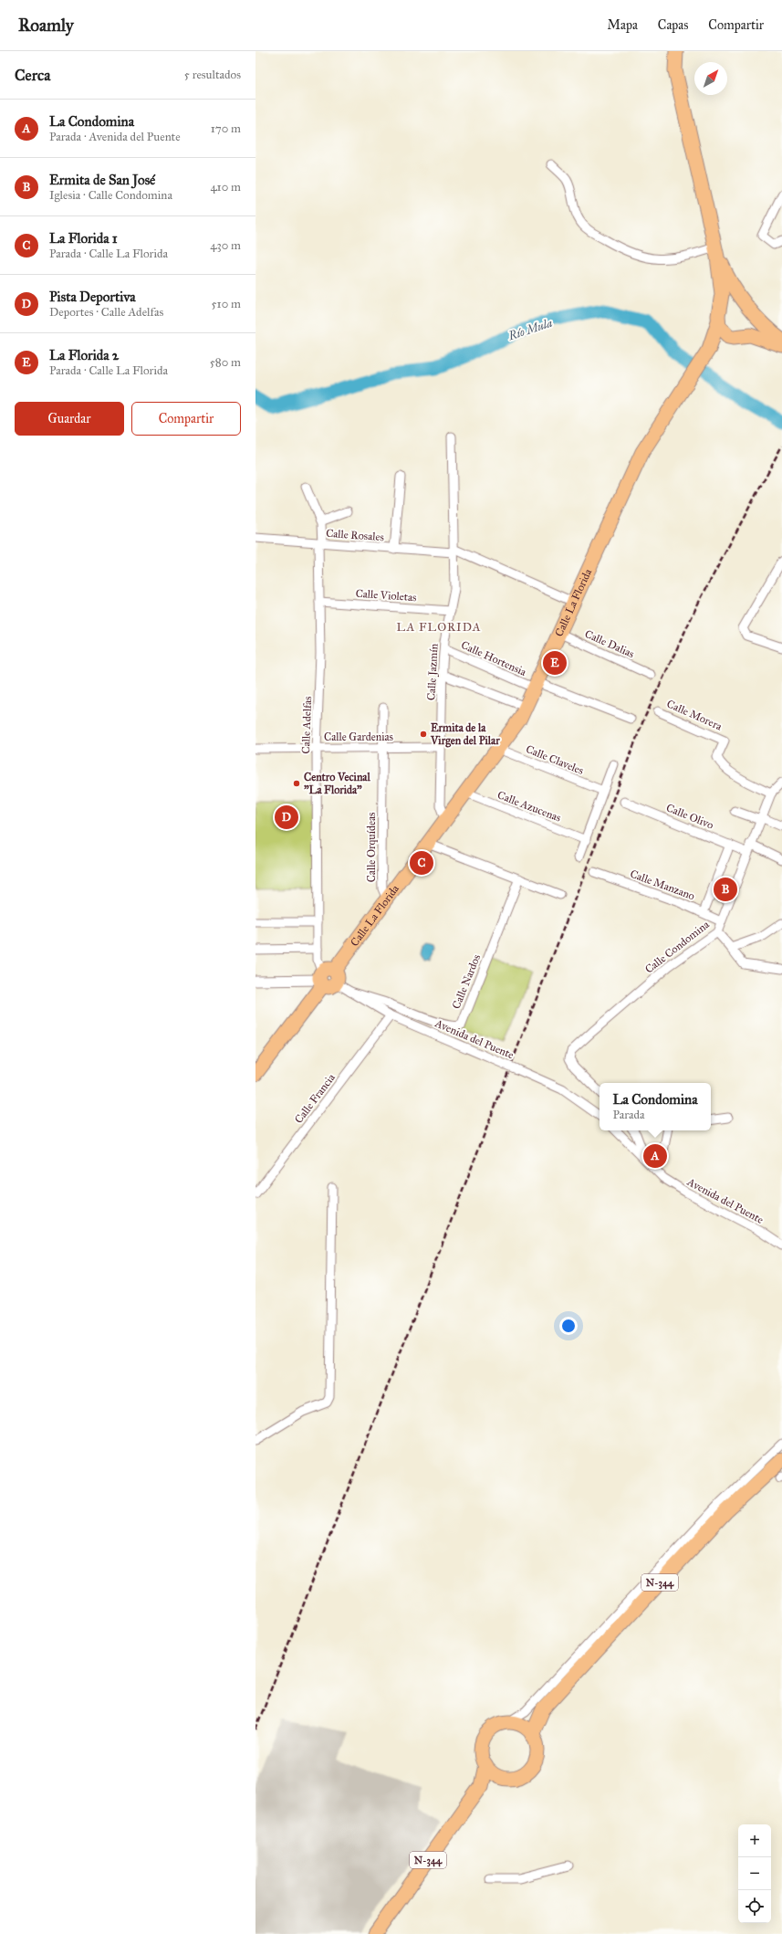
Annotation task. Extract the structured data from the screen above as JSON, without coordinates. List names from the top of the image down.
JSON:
{
  "streets": {
    "main road": ["Calle La Florida", "N-344"],
    "street": [
      "Calle Rosales",
      "Calle Violetas",
      "Calle Dalias",
      "Calle Hortensia",
      "Calle Jazmín",
      "Calle Morera",
      "Calle Adelfas",
      "Calle Gardenias",
      "Calle Claveles",
      "Calle Azucenas",
      "Calle Olivo",
      "Calle Orquídeas",
      "Calle Manzano",
      "Calle Condomina",
      "Calle Nardos",
      "Avenida del Puente",
      "Calle Francia"
    ]
  },
  "crossings": [
    ["Calle Rosales", "Calle La Florida"],
    ["Calle Rosales", "Calle Jazmín"],
    ["Calle Rosales", "Calle Adelfas"],
    ["Calle Violetas", "Calle Jazmín"],
    ["Calle Violetas", "Calle Adelfas"],
    ["Calle La Florida", "Calle Dalias"],
    ["Calle La Florida", "Calle Hortensia"],
    ["Calle La Florida", "Calle Jazmín"],
    ["Calle La Florida", "Calle Adelfas"],
    ["Calle La Florida", "Calle Claveles"],
    ["Calle La Florida", "Calle Azucenas"],
    ["Calle La Florida", "Calle Orquídeas"],
    ["Calle La Florida", "Avenida del Puente"],
    ["Calle Hortensia", "Calle Jazmín"],
    ["Calle Jazmín", "Calle Gardenias"],
    ["Calle Morera", "Calle Condomina"],
    ["Calle Adelfas", "Calle Gardenias"],
    ["Calle Adelfas", "Avenida del Puente"],
    ["Calle Gardenias", "Calle Orquídeas"],
    ["Calle Olivo", "Calle Condomina"],
    ["Calle Manzano", "Calle Condomina"],
    ["Calle Nardos", "Avenida del Puente"],
    ["Avenida del Puente", "Calle Francia"]
  ],
  "districts": ["LA FLORIDA"],
  "water": ["Río Mula"],
  "places": ["Ermita de la Virgen del Pilar", "Centro Vecinal \"La Florida\""],
  "north": "top right",
  "page": {
    "header": "Roamly",
    "nav": ["Mapa", "Capas", "Compartir"],
    "heading": ["Cerca", "5 resultados"],
    "list": [
      {
        "mark": "A",
        "name": "La Condomina",
        "note": "Parada · Avenida del Puente",
        "value": "170 m"
      },
      {
        "mark": "B",
        "name": "Ermita de San José",
        "note": "Iglesia · Calle Condomina",
        "value": "410 m"
      },
      {
        "mark": "C",
        "name": "La Florida 1",
        "note": "Parada · Calle La Florida",
        "value": "430 m"
      },
      {
        "mark": "D",
        "name": "Pista Deportiva",
        "note": "Deportes · Calle Adelfas",
        "value": "510 m"
      },
      {
        "mark": "E",
        "name": "La Florida 2",
        "note": "Parada · Calle La Florida",
        "value": "580 m"
      }
    ],
    "buttons": ["Guardar", "Compartir"],
    "pins": [
      "E",
      "D",
      "C",
      "B",
      "A"
    ],
    "popup": ["La Condomina", "Parada"],
    "map_buttons": ["+", "−"]
  }
}
